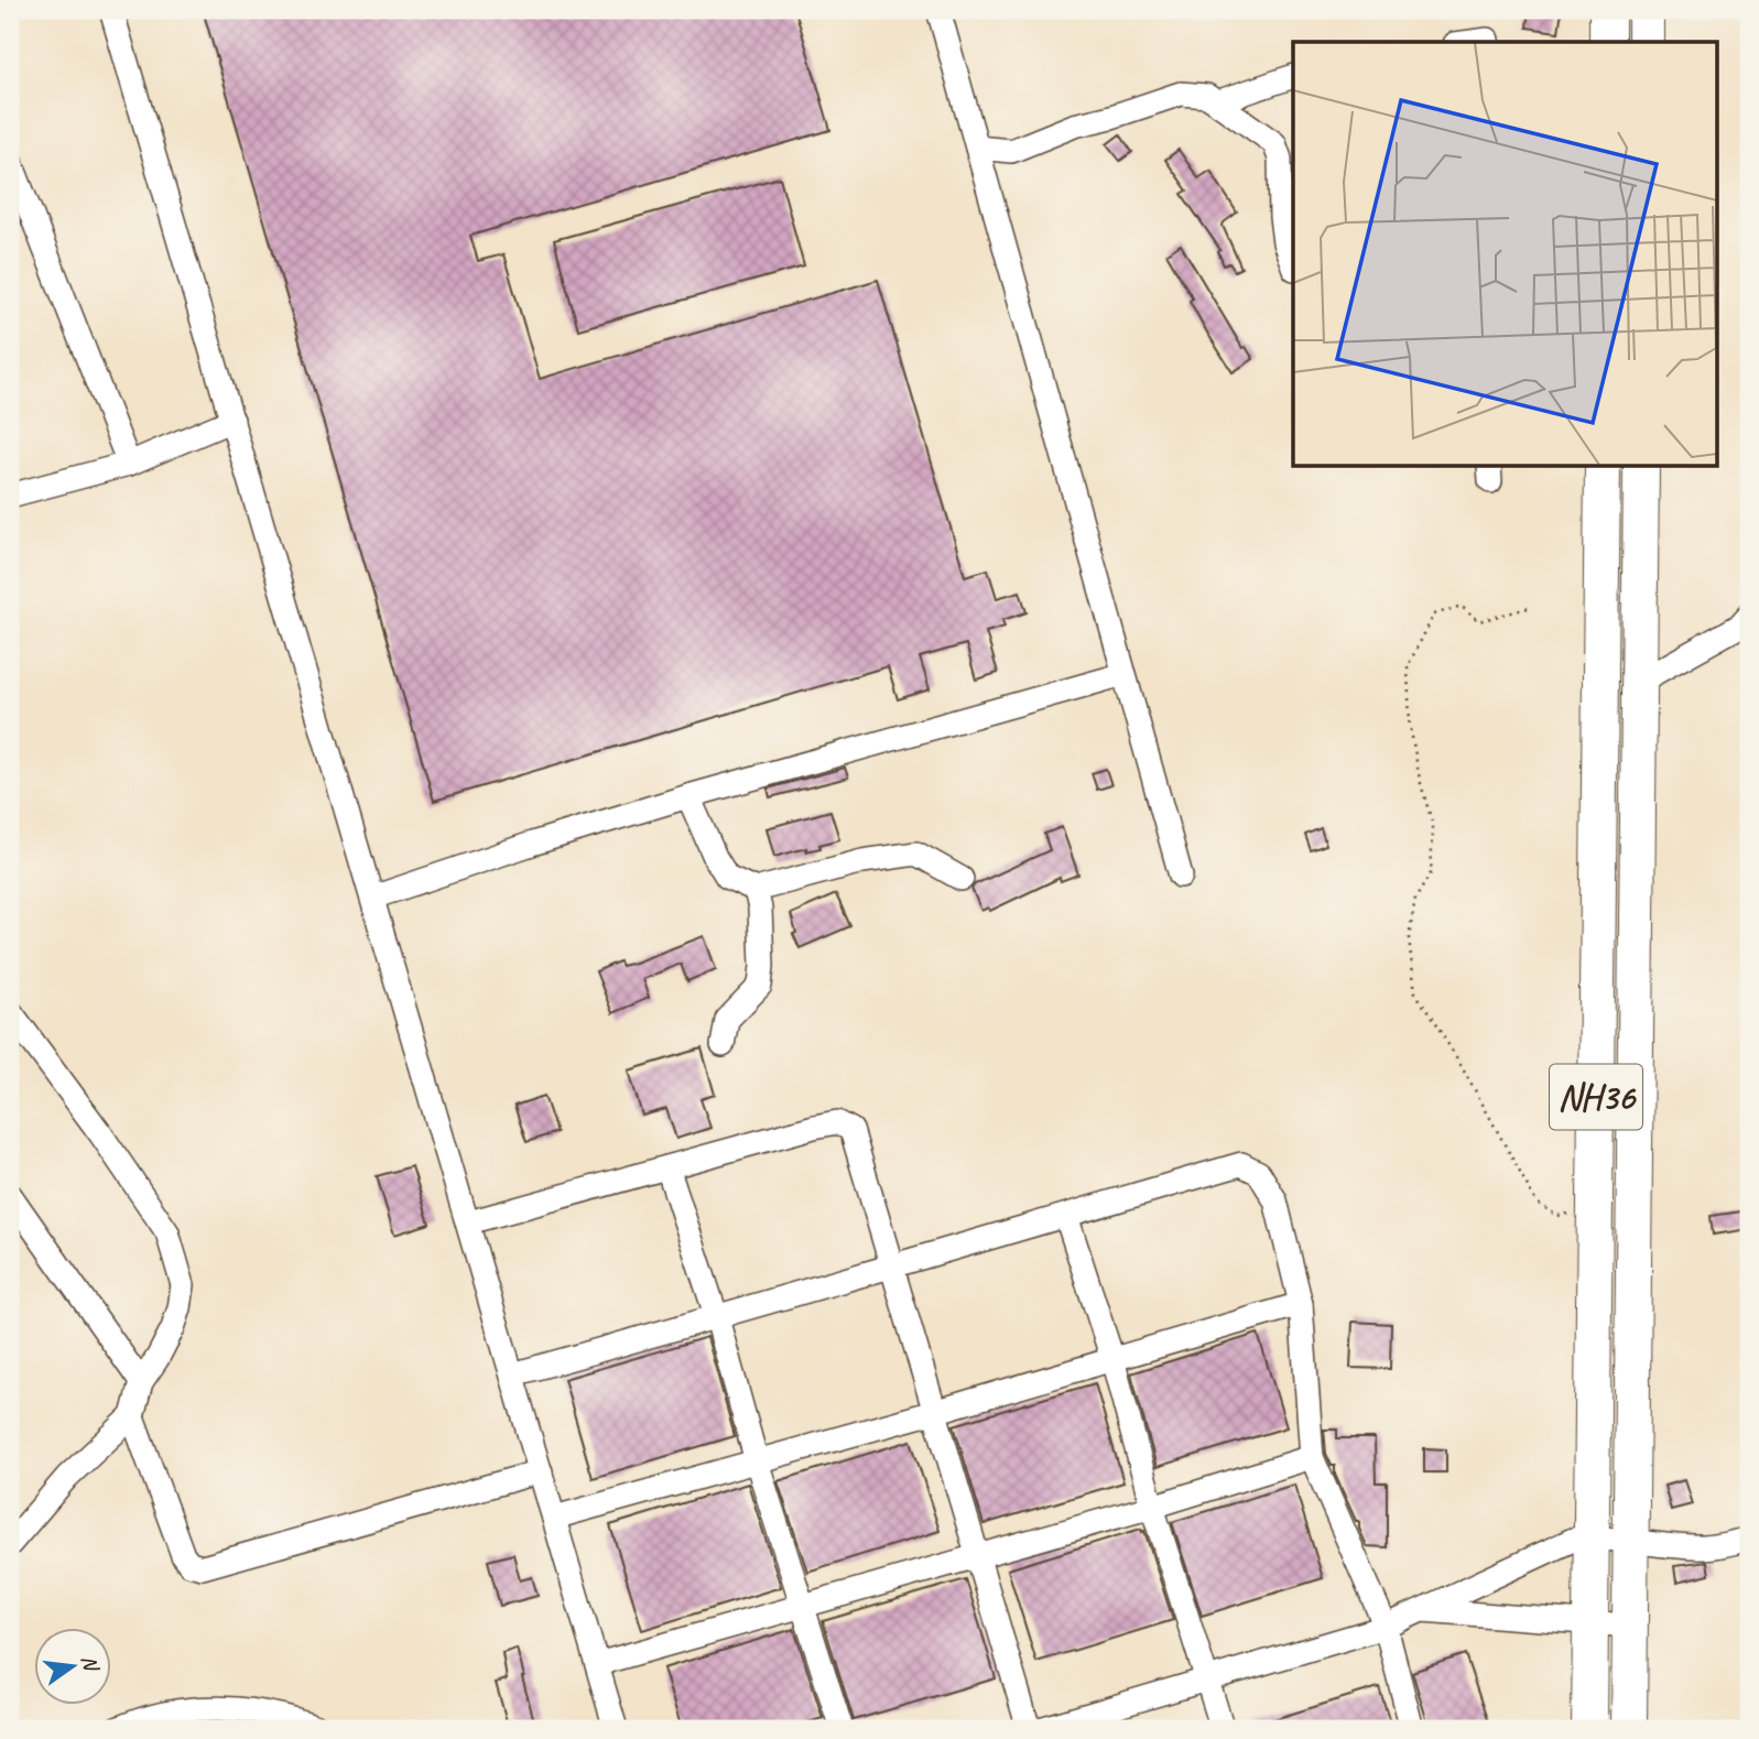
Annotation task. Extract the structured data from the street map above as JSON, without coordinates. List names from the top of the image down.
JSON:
{
  "streets": {
    "highway": ["NH36"]
  },
  "north": "right"
}
